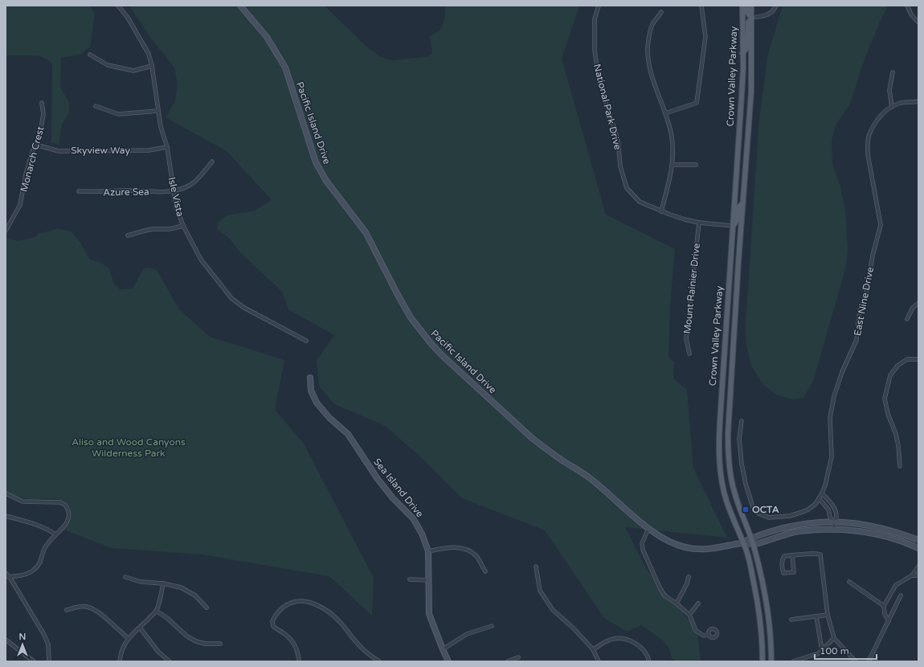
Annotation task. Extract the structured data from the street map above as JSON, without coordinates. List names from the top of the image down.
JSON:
{
  "streets": {
    "main road": ["Crown Valley Parkway", "Pacific Island Drive", "Sea Island Drive"],
    "street": [
      "National Park Drive",
      "Skyview Way",
      "Monarch Crest",
      "Azure Sea",
      "Isle Vista",
      "Mount Rainier Drive",
      "East Nine Drive"
    ]
  },
  "crossings": [
    ["Crown Valley Parkway", "National Park Drive"],
    ["Crown Valley Parkway", "Pacific Island Drive"],
    ["National Park Drive", "Mount Rainier Drive"],
    ["Skyview Way", "Monarch Crest"],
    ["Skyview Way", "Isle Vista"],
    ["Azure Sea", "Isle Vista"]
  ],
  "parks": ["Aliso and Wood Canyons Wilderness Park"],
  "places": {
    "transit": ["OCTA"]
  },
  "scale_bar": "100 m",
  "north": "top"
}
